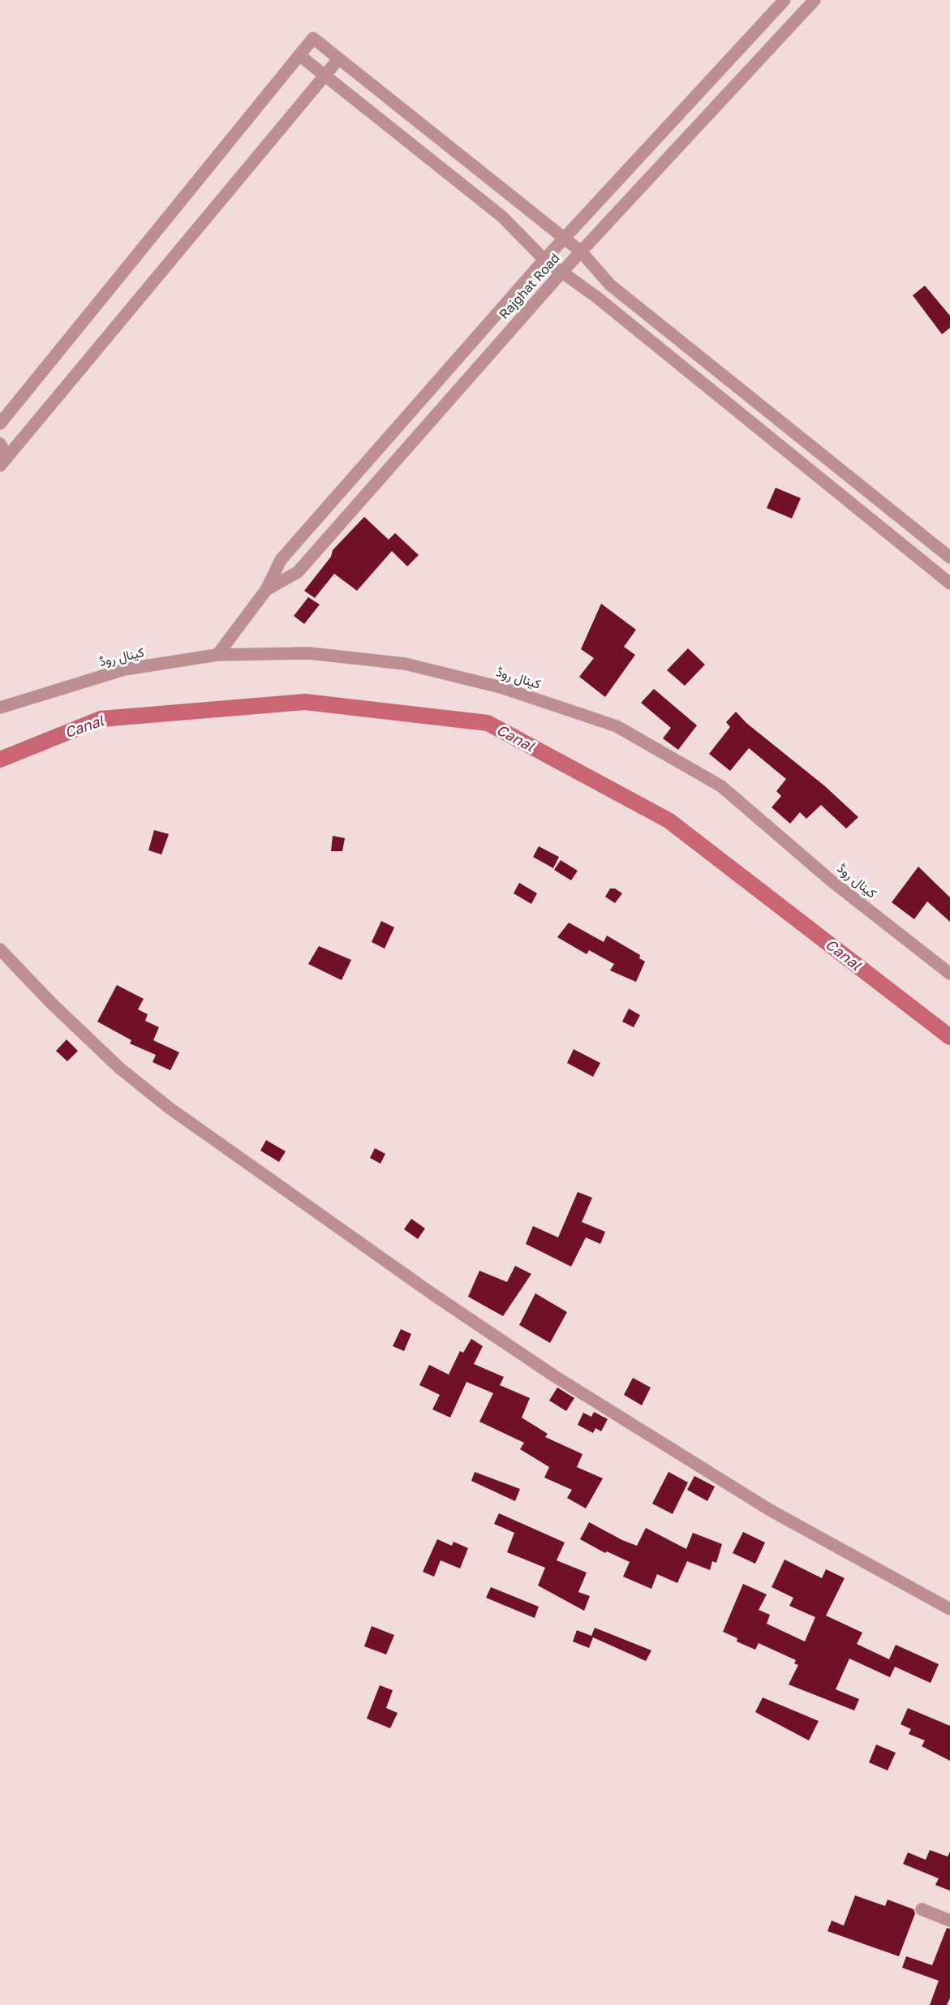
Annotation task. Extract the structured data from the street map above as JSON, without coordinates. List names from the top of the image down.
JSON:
{
  "streets": {
    "street": ["Rajghat Road", "کینال روڈ"]
  },
  "crossings": [
    ["Rajghat Road", "کینال روڈ"]
  ],
  "water": ["Canal"]
}
